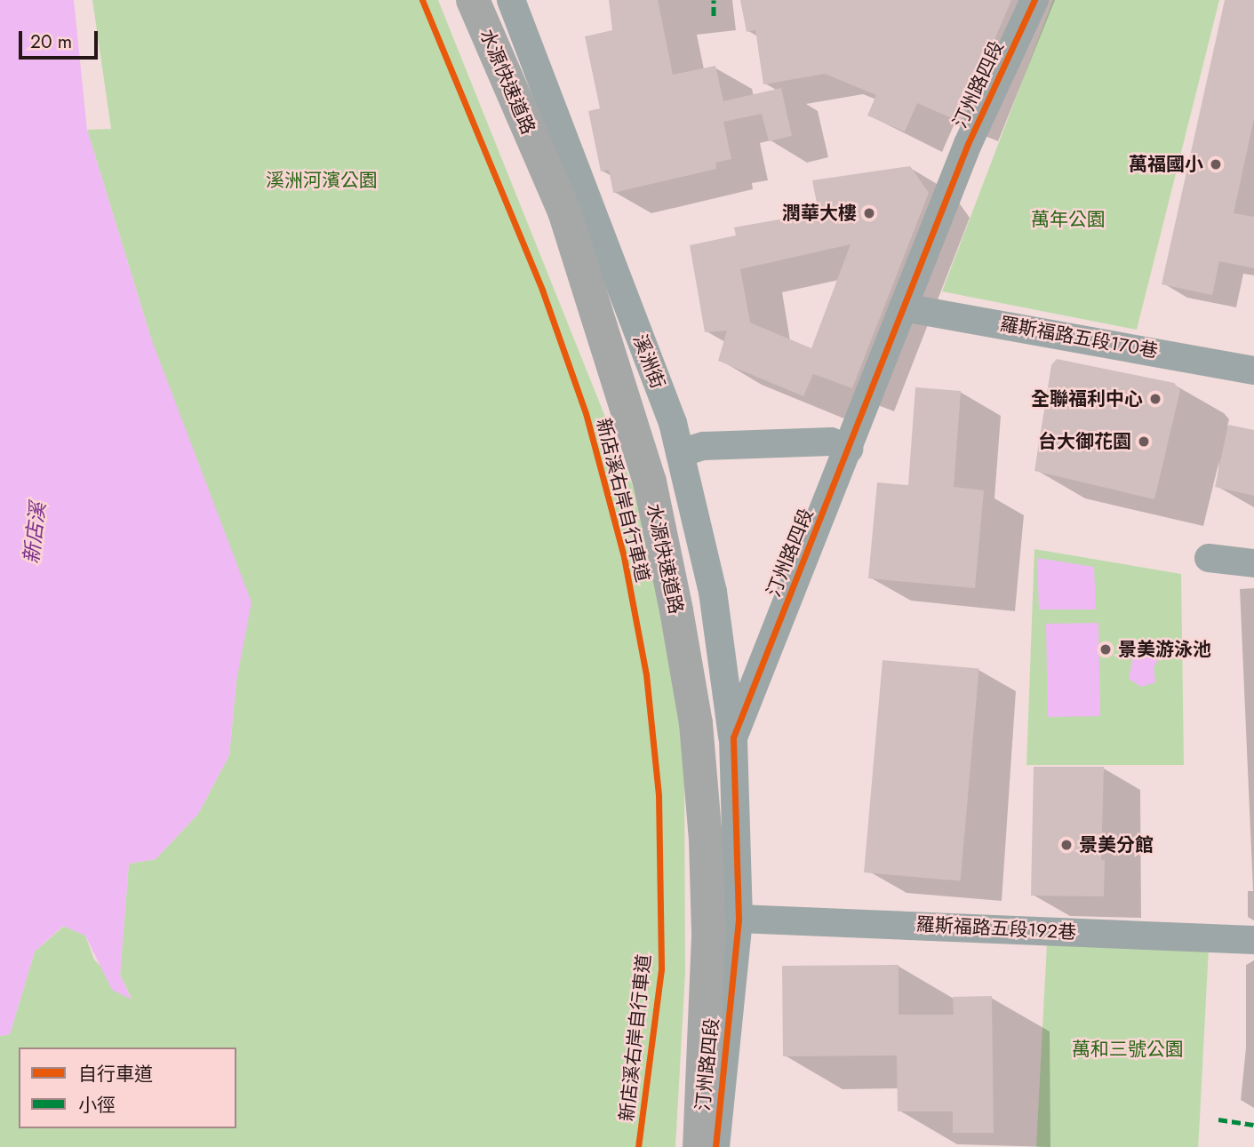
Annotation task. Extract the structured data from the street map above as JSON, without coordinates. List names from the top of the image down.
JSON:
{
  "streets": {
    "highway": ["水源快速道路"],
    "street": [
      "汀州路四段",
      "羅斯福路五段170巷",
      "溪洲街",
      "羅斯福路五段192巷"
    ],
    "cycle path": ["新店溪右岸自行車道"]
  },
  "crossings": [
    ["汀州路四段", "羅斯福路五段170巷"],
    ["汀州路四段", "溪洲街"],
    ["汀州路四段", "羅斯福路五段192巷"]
  ],
  "water": ["新店溪"],
  "parks": ["溪洲河濱公園", "萬年公園", "萬和三號公園"],
  "places": [
    "萬福國小",
    "潤華大樓",
    "全聯福利中心",
    "台大御花園",
    "景美游泳池",
    "景美分館"
  ],
  "legend": ["自行車道", "小徑"],
  "scale_bar": "20 m"
}
